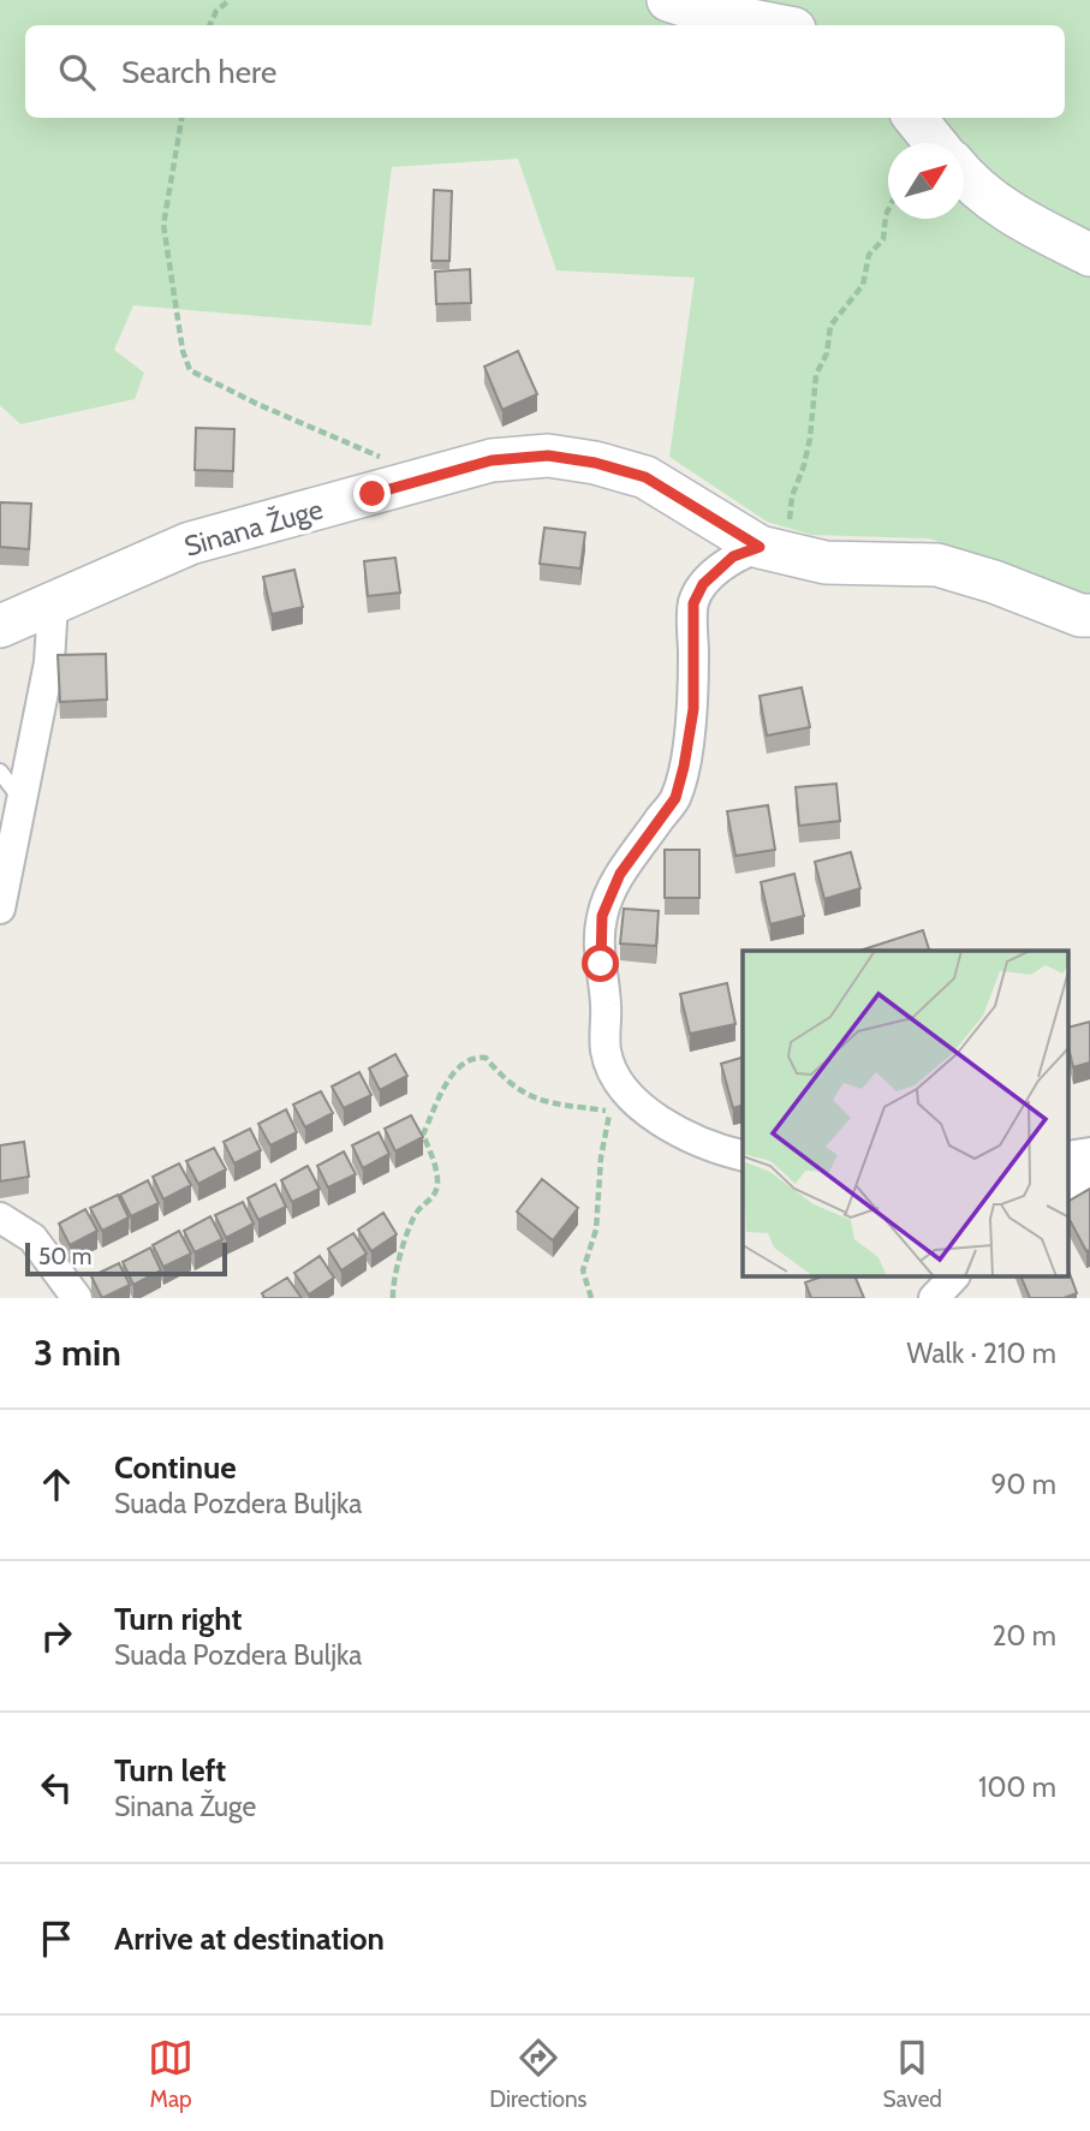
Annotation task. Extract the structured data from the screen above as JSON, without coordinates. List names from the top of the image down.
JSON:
{
  "streets": {
    "main road": ["Sinana Žuge"]
  },
  "scale_bar": "50 m",
  "north": "top right",
  "page": {
    "search": "Search here",
    "scale": "50 m",
    "heading": ["3 min", "Walk · 210 m"],
    "list": [
      ["Continue", "Suada Pozdera Buljka", "90 m"],
      ["Turn right", "Suada Pozdera Buljka", "20 m"],
      ["Turn left", "Sinana Žuge", "100 m"],
      "Arrive at destination"
    ],
    "nav": ["Map", "Directions", "Saved"]
  }
}
